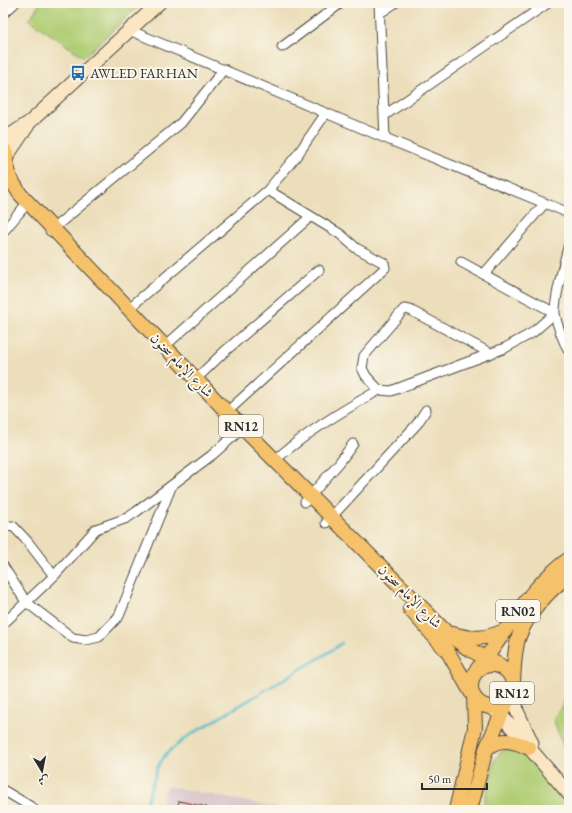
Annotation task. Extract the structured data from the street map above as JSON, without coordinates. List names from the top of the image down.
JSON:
{
  "streets": {
    "main road": ["شارع الإمام سحنون", "RN12", "RN02"]
  },
  "crossings": [
    ["شارع الإمام سحنون", "RN12"],
    ["شارع الإمام سحنون", "RN02"],
    ["RN12", "RN02"]
  ],
  "places": {
    "bus stop": ["AWLED FARHAN"]
  },
  "scale_bar": "50 m",
  "north": "bottom"
}
